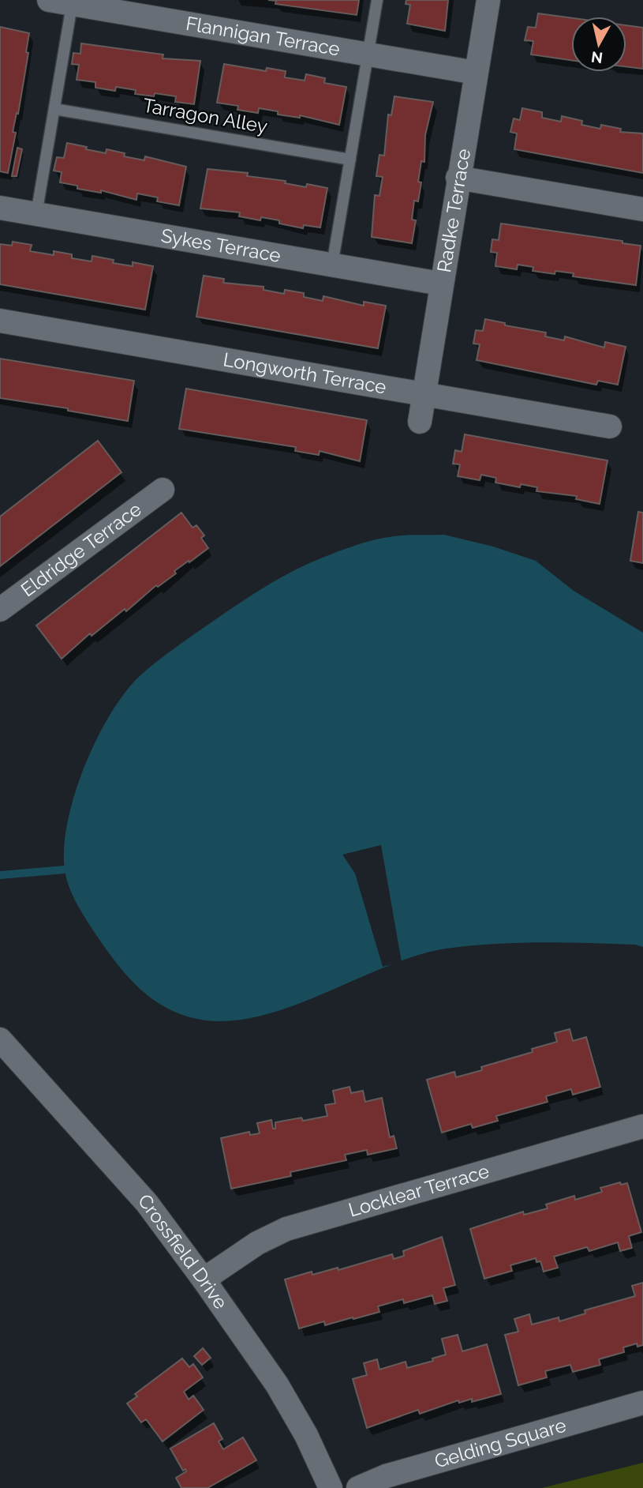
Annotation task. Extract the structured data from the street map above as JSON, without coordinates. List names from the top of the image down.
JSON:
{
  "streets": {
    "street": [
      "Flannigan Terrace",
      "Radke Terrace",
      "Sykes Terrace",
      "Longworth Terrace",
      "Eldridge Terrace",
      "Locklear Terrace",
      "Crossfield Drive",
      "Gelding Square"
    ],
    "lane": ["Tarragon Alley"]
  },
  "crossings": [
    ["Flannigan Terrace", "Radke Terrace"],
    ["Radke Terrace", "Sykes Terrace"],
    ["Radke Terrace", "Longworth Terrace"],
    ["Locklear Terrace", "Crossfield Drive"]
  ],
  "north": "bottom"
}
